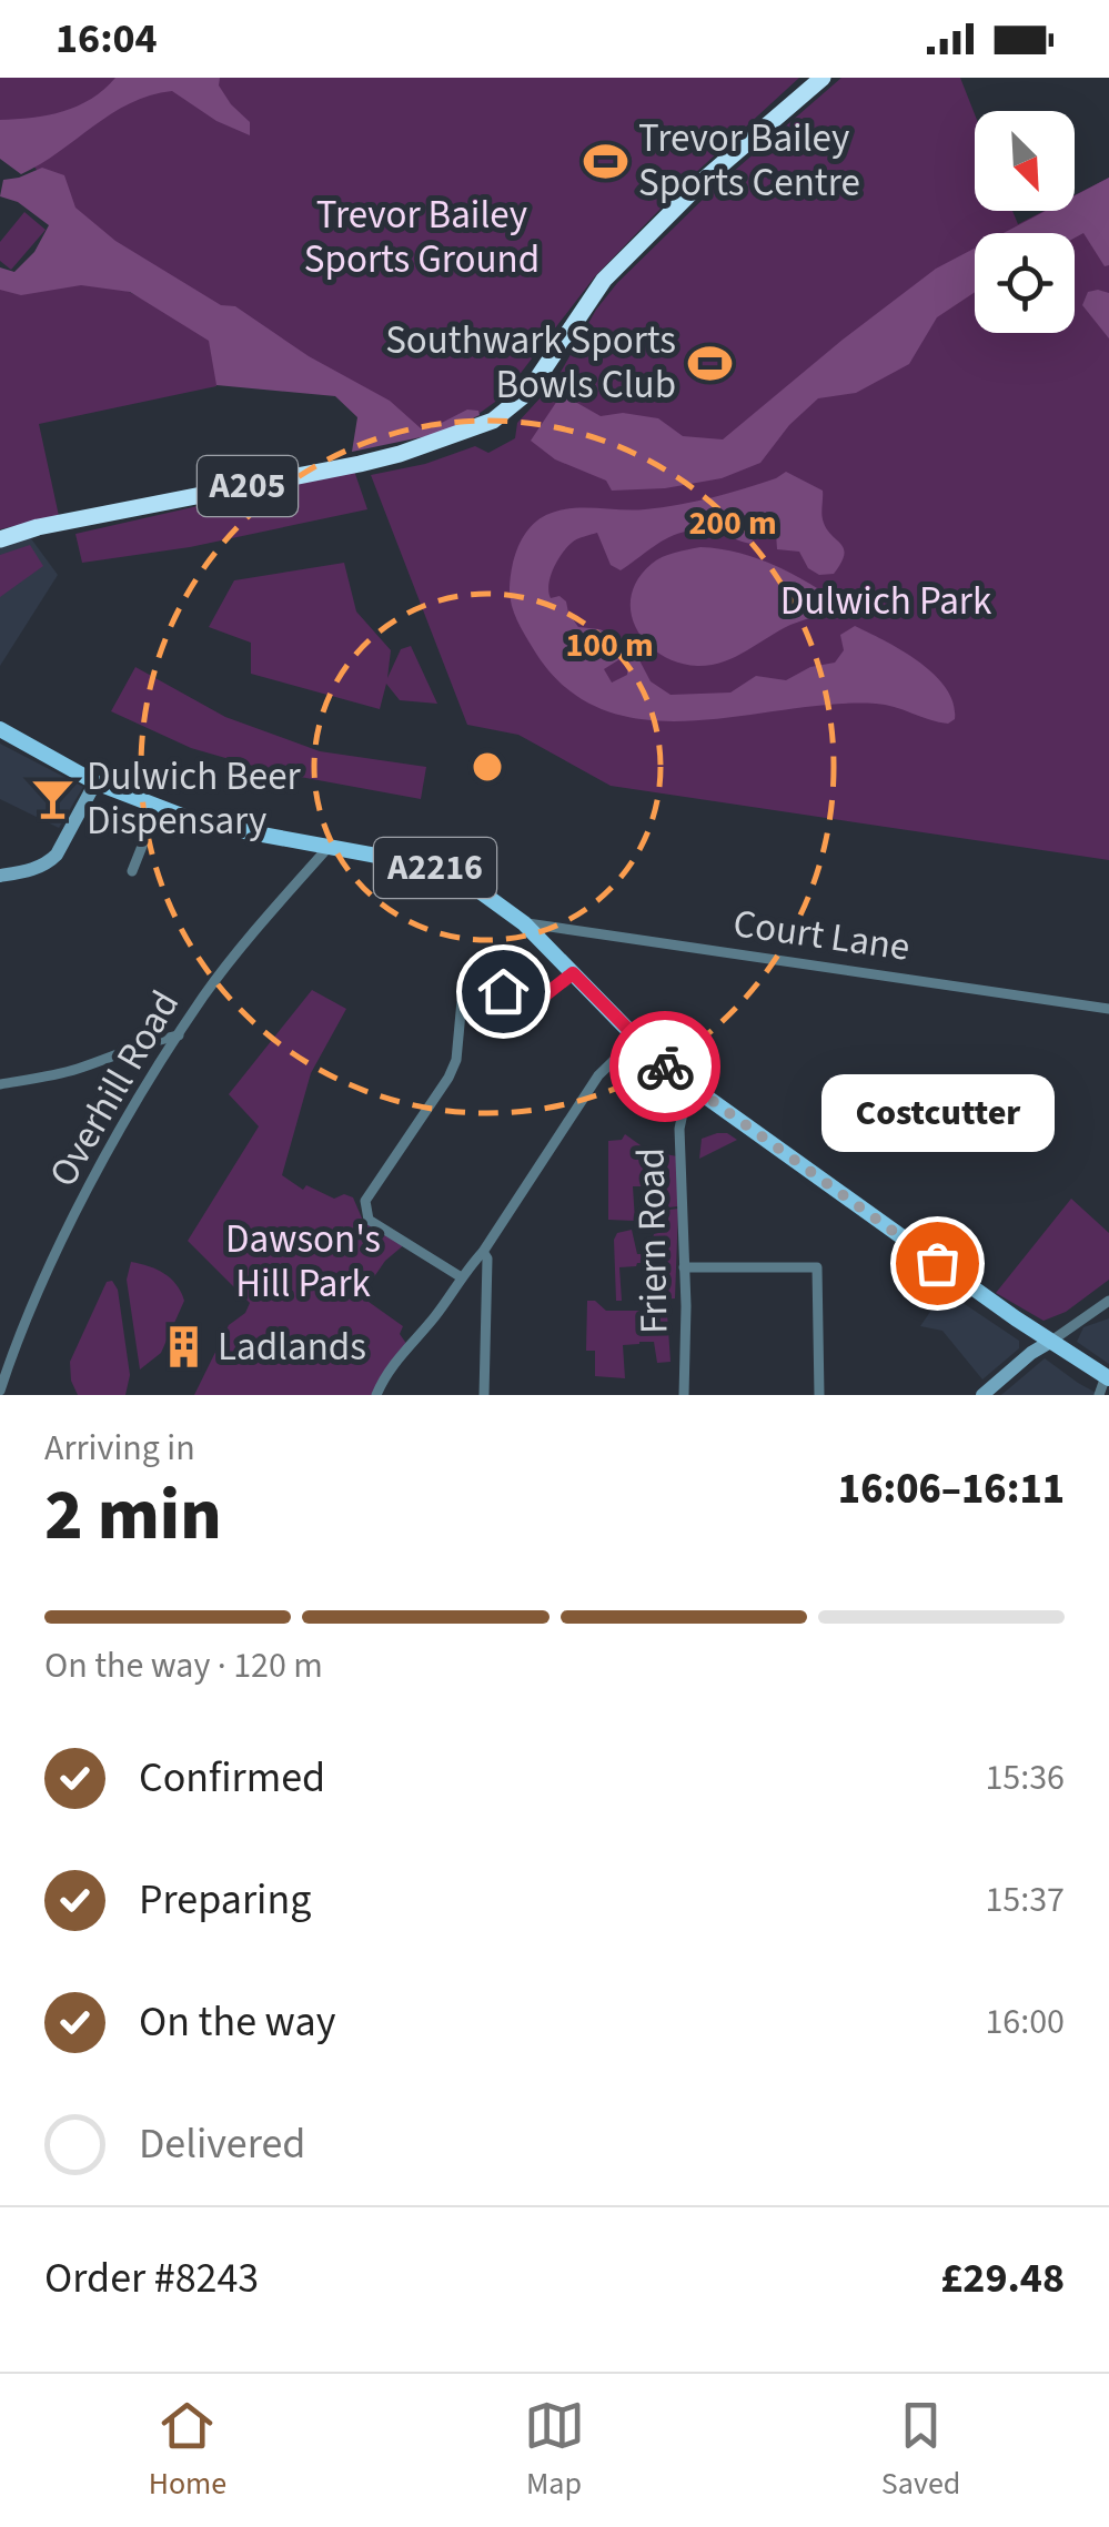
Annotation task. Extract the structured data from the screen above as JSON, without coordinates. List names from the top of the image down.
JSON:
{
  "streets": {
    "highway": ["A205"],
    "main road": ["A2216"],
    "street": ["Court Lane", "Overhill Road", "Friern Road"]
  },
  "crossings": [
    ["A2216", "Court Lane"],
    ["A2216", "Overhill Road"],
    ["A2216", "Friern Road"]
  ],
  "parks": ["Trevor Bailey Sports Ground", "Dulwich Park", "Dawson's Hill Park"],
  "places": {
    "sports": ["Trevor Bailey Sports Centre", "Southwark Sports Bowls Club"],
    "bar": ["Dulwich Beer Dispensary"],
    "other": ["Costcutter"],
    "building": ["Ladlands"]
  },
  "north": "bottom right",
  "page": {
    "status": "16:04",
    "bubble": "Costcutter",
    "heading": ["2 min", "Arriving in", "16:06–16:11"],
    "panel": ["Order #8243", "£29.48"],
    "bar": "On the way · 120 m",
    "list": [
      ["Confirmed", "15:36"],
      ["Preparing", "15:37"],
      ["On the way", "16:00"],
      "Delivered"
    ],
    "tabs": ["Home", "Map", "Saved"]
  },
  "rings": ["200 m", "100 m"]
}
